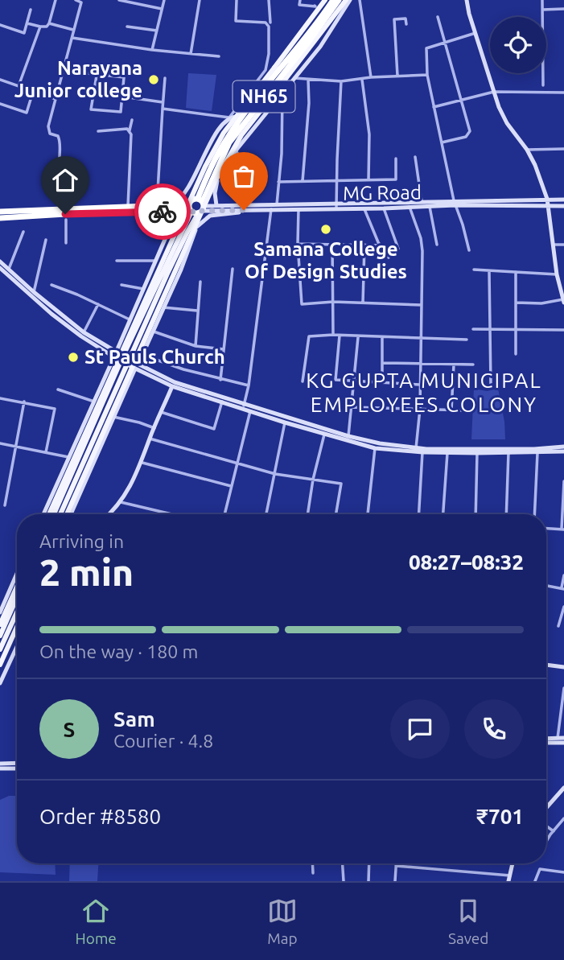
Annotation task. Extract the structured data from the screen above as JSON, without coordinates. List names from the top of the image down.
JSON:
{
  "streets": {
    "highway": ["NH65"],
    "street": ["MG Road"]
  },
  "crossings": [
    ["NH65", "MG Road"]
  ],
  "districts": ["KG GUPTA MUNICIPAL EMPLOYEES COLONY"],
  "places": ["Narayana Junior college", "Samana College Of Design Studies", "St Pauls Church"],
  "page": {
    "heading": ["2 min", "Arriving in", "08:27–08:32"],
    "panel": [
      "Sam",
      "Courier · 4.8",
      "Order #8580",
      "₹701"
    ],
    "bar": "On the way · 180 m",
    "round": "S",
    "tabs": ["Home", "Map", "Saved"]
  }
}
